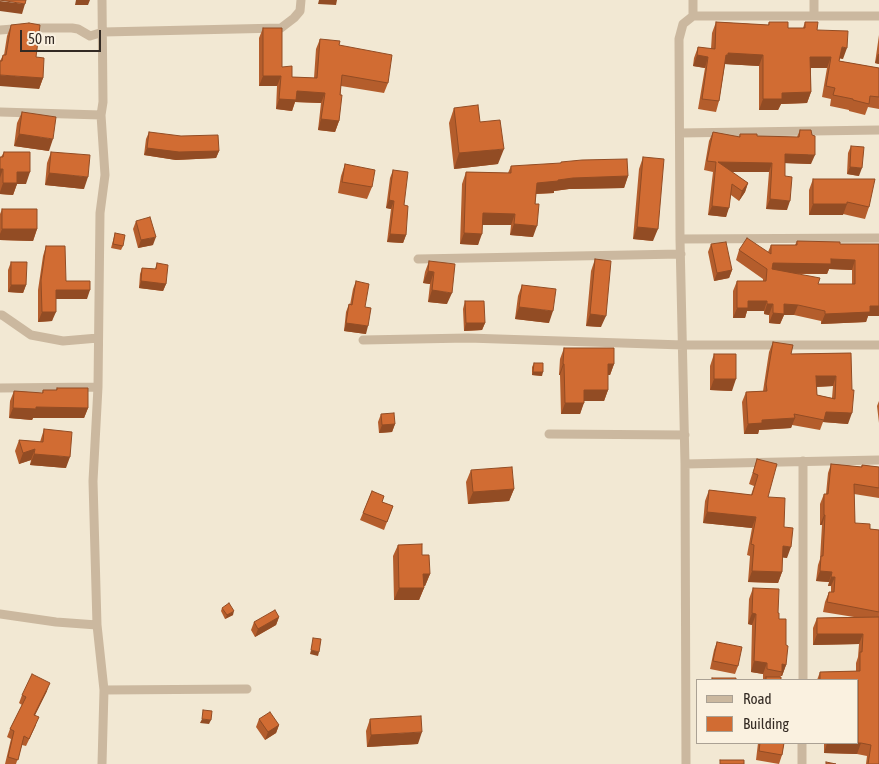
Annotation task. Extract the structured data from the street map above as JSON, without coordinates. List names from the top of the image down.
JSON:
{
  "legend": ["Road", "Building"],
  "scale_bar": "50 m"
}
